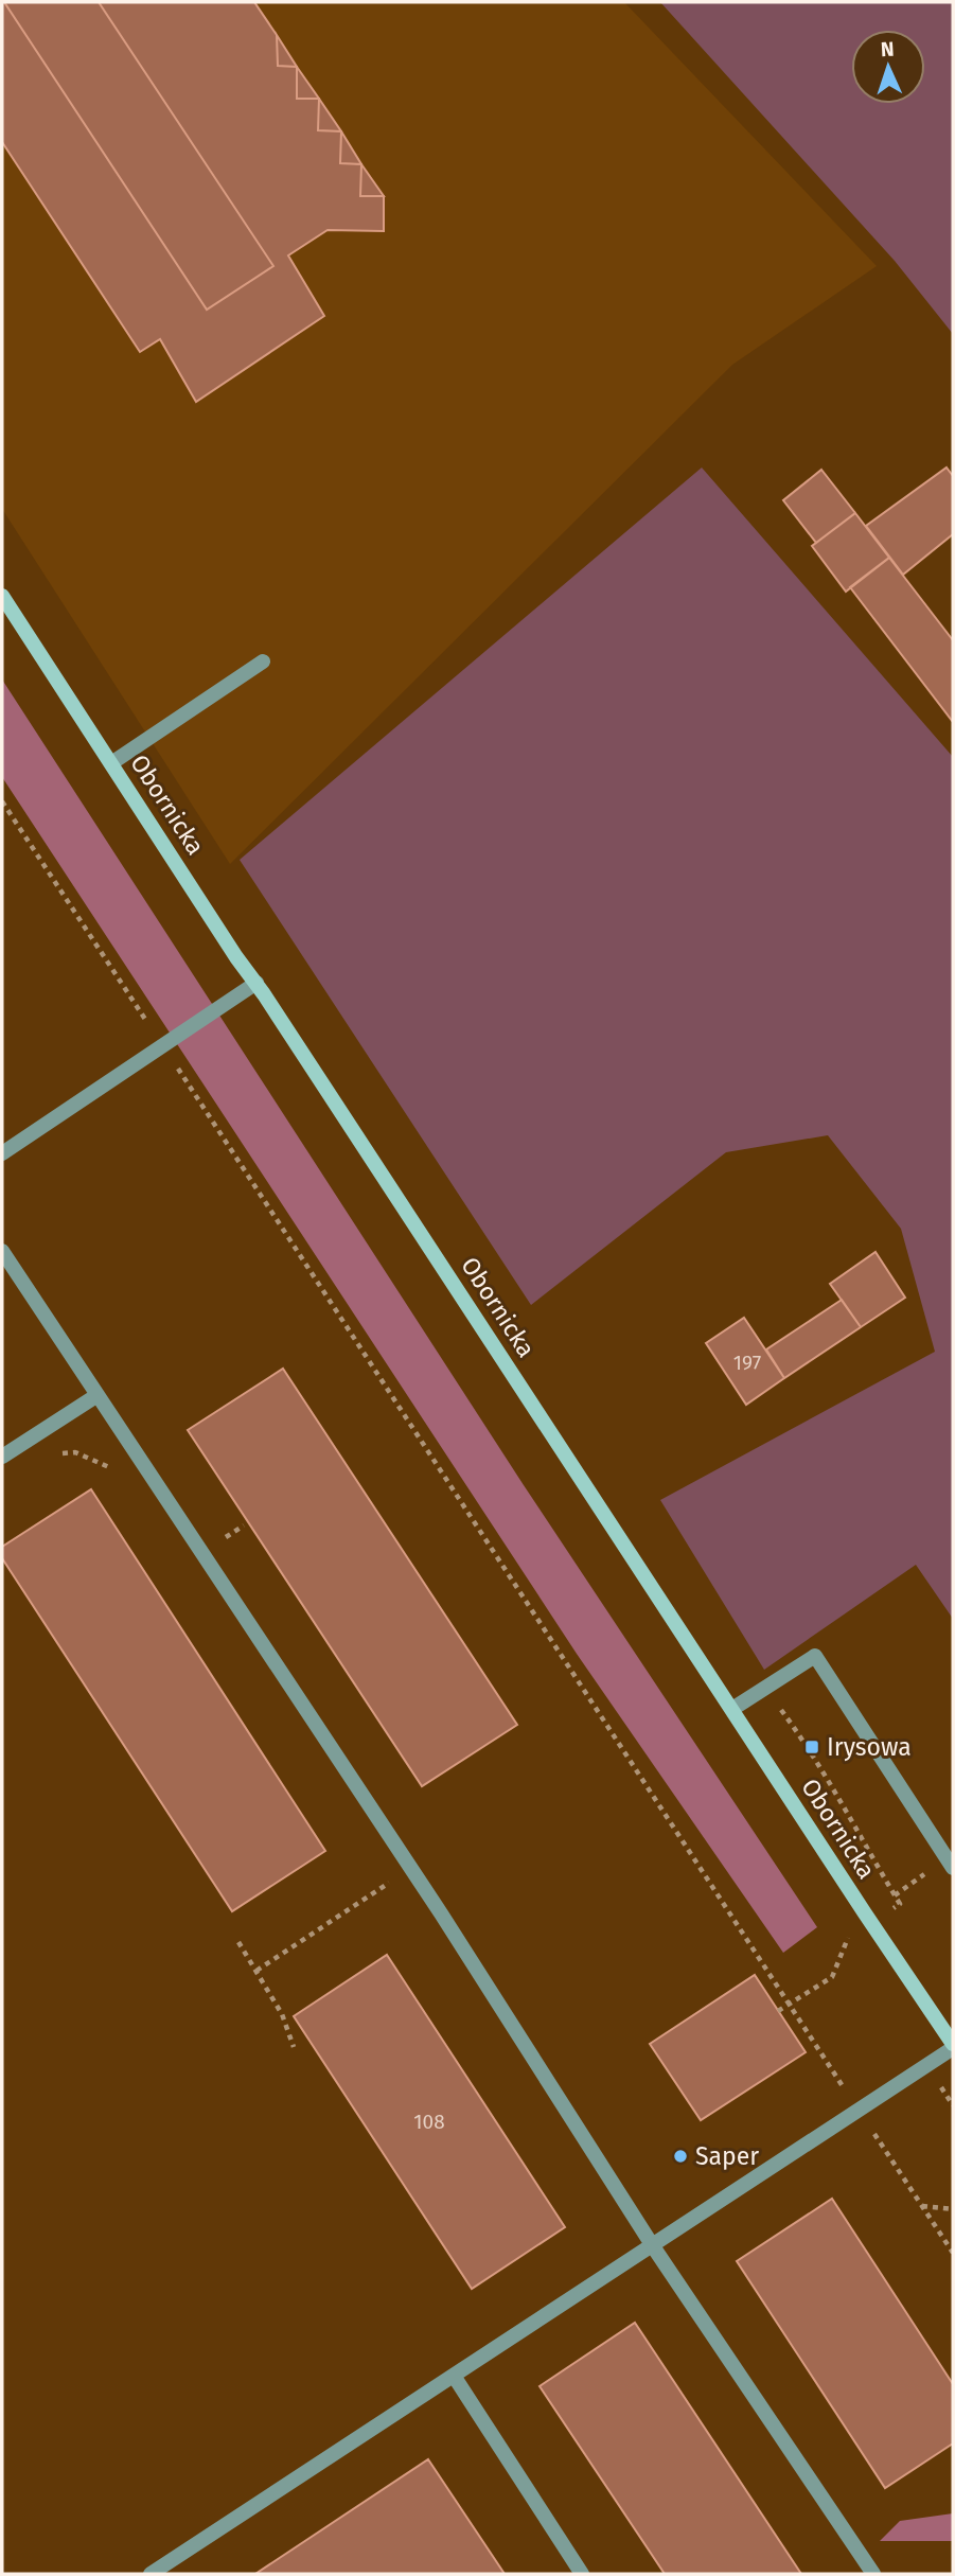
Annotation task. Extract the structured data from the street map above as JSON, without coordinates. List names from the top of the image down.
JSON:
{
  "streets": {
    "main road": ["Obornicka"]
  },
  "places": {
    "transit": ["Irysowa"],
    "other": ["Saper"]
  },
  "house_numbers": ["197", "108"],
  "north": "top"
}
